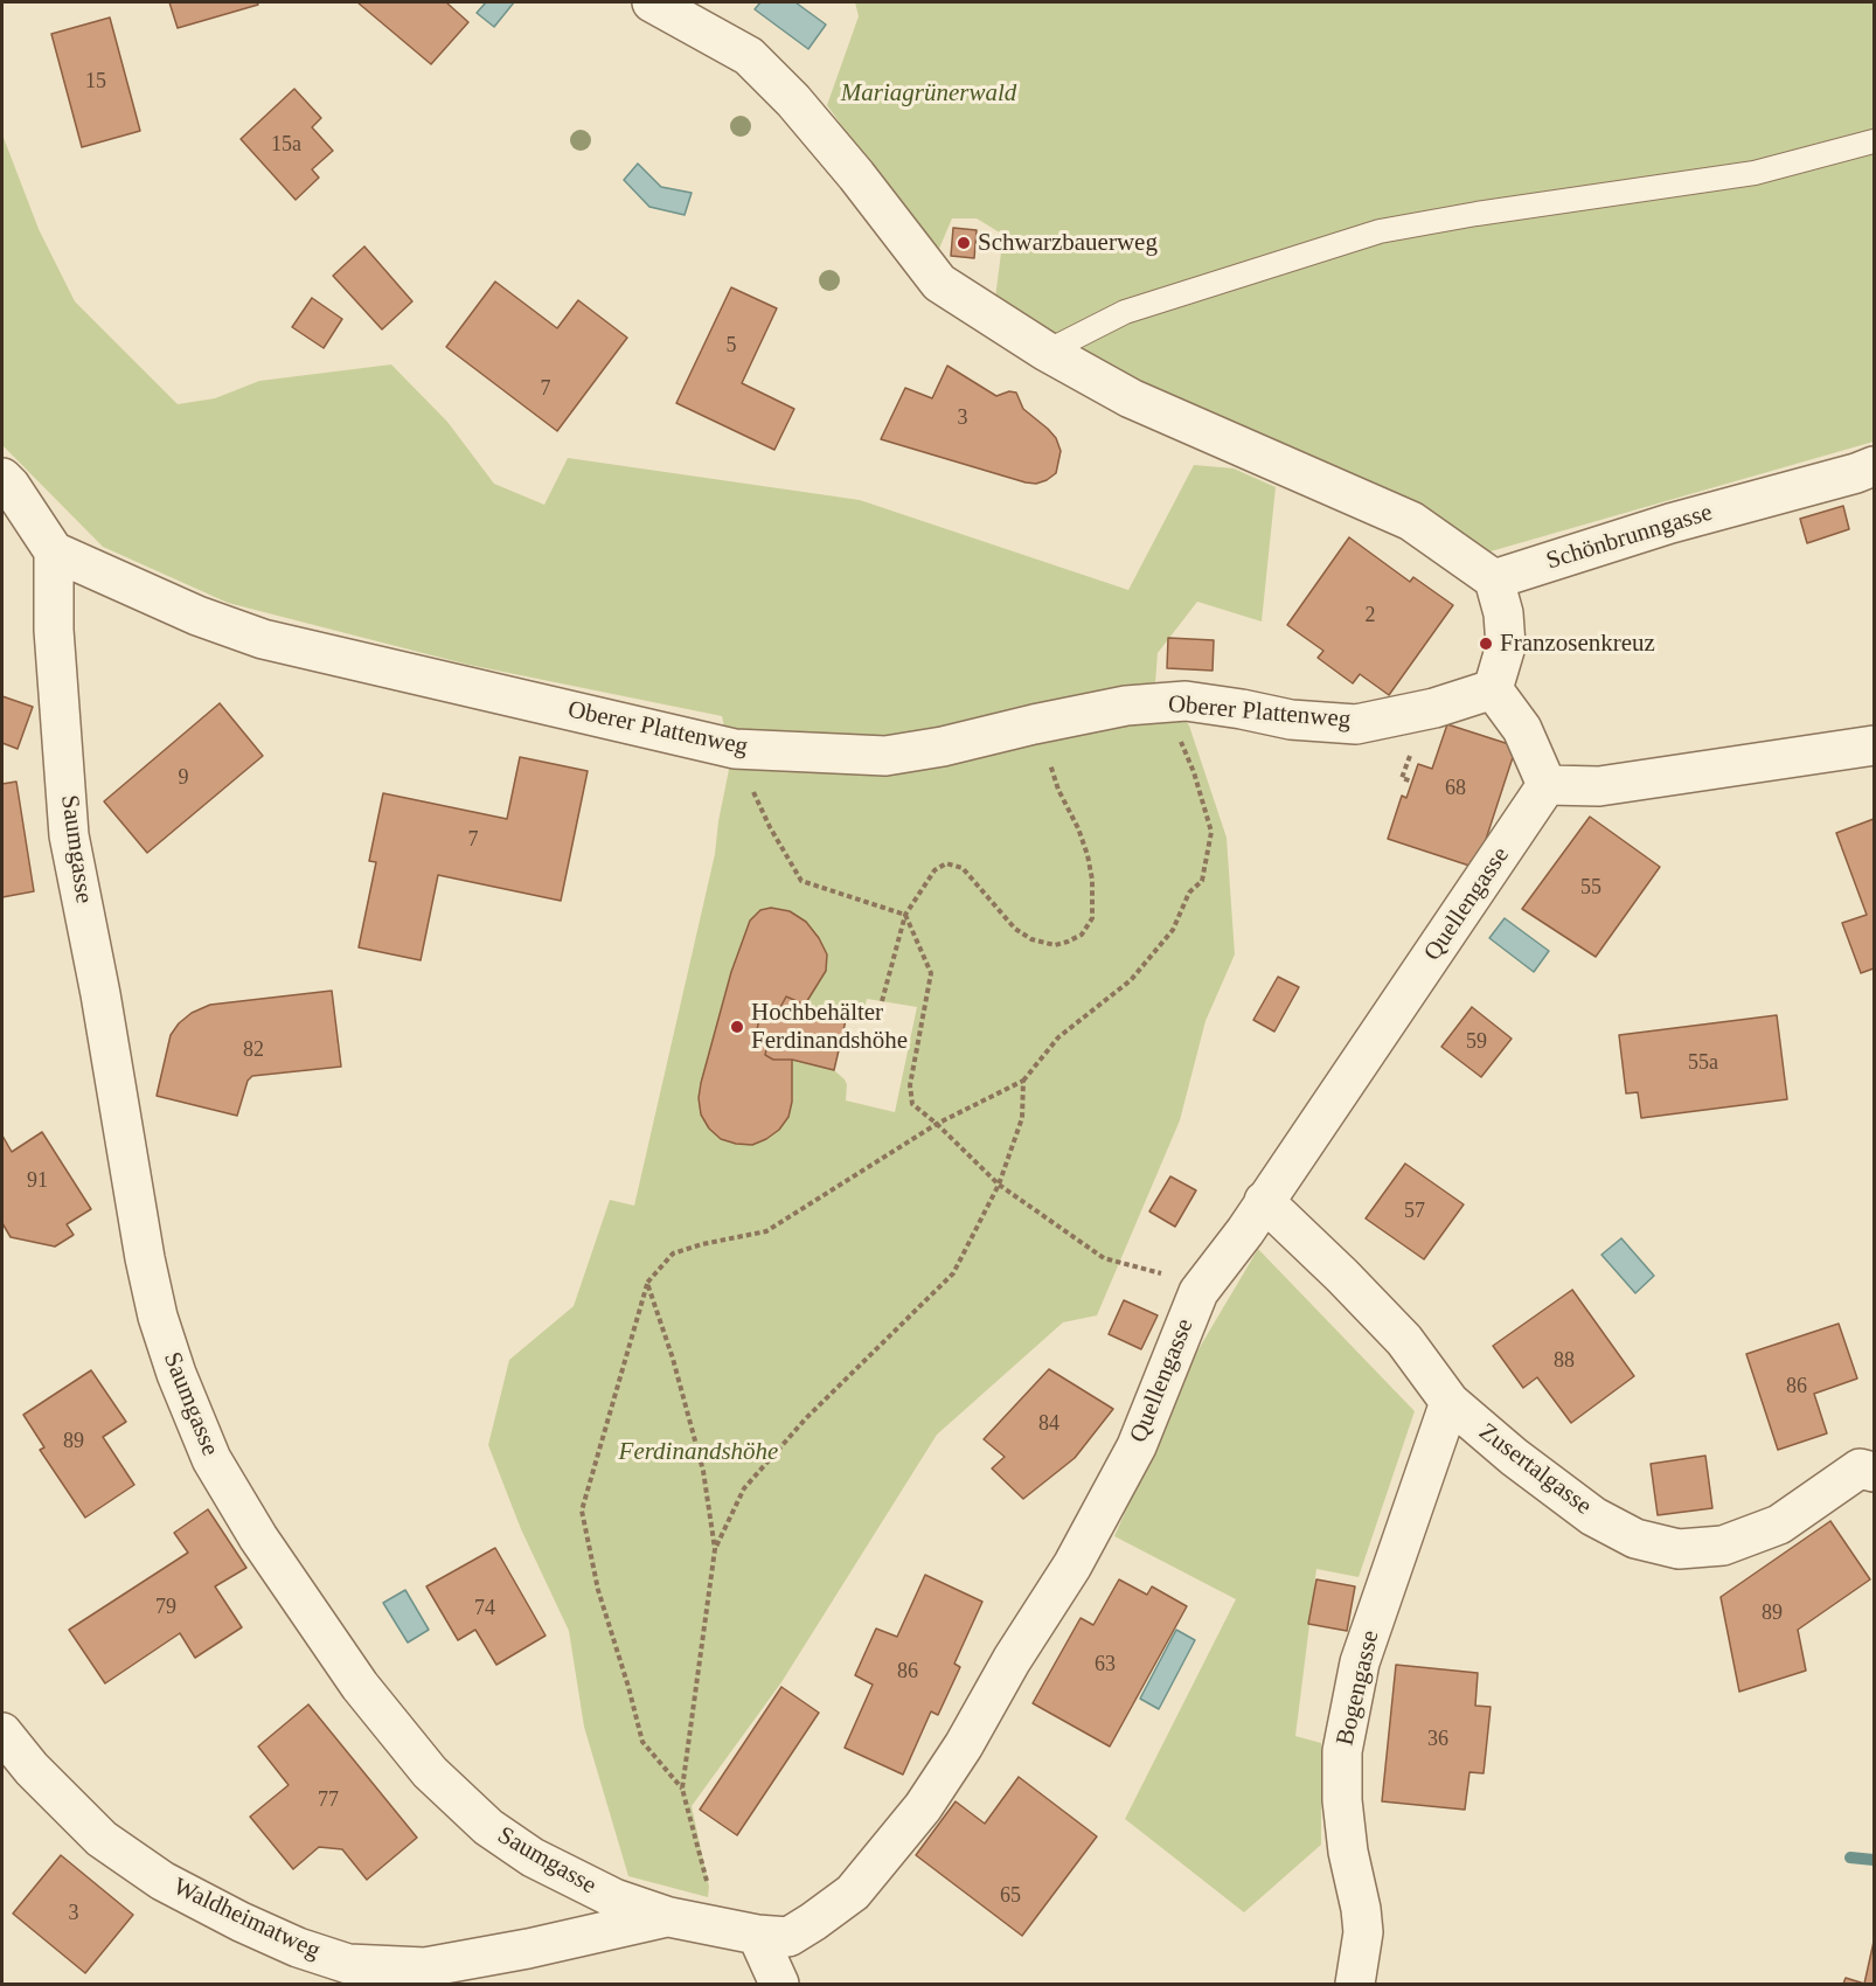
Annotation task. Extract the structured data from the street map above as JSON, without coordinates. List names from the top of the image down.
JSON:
{
  "streets": {
    "street": [
      "Schönbrunngasse",
      "Oberer Plattenweg",
      "Saumgasse",
      "Quellengasse",
      "Zusertalgasse",
      "Bogengasse",
      "Waldheimatweg"
    ]
  },
  "crossings": [
    ["Oberer Plattenweg", "Saumgasse"],
    ["Saumgasse", "Quellengasse"],
    ["Saumgasse", "Waldheimatweg"],
    ["Quellengasse", "Zusertalgasse"],
    ["Zusertalgasse", "Bogengasse"]
  ],
  "parks": ["Mariagrünerwald", "Ferdinandshöhe"],
  "places": ["Schwarzbauerweg", "Franzosenkreuz", "Hochbehälter Ferdinandshöhe"],
  "house_numbers": [
    "15",
    "15a",
    "5",
    "7",
    "3",
    "2",
    "9",
    "68",
    "7",
    "55",
    "59",
    "82",
    "55a",
    "91",
    "57",
    "88",
    "86",
    "84",
    "89",
    "79",
    "74",
    "89",
    "63",
    "86",
    "36",
    "77",
    "65",
    "3"
  ]
}
